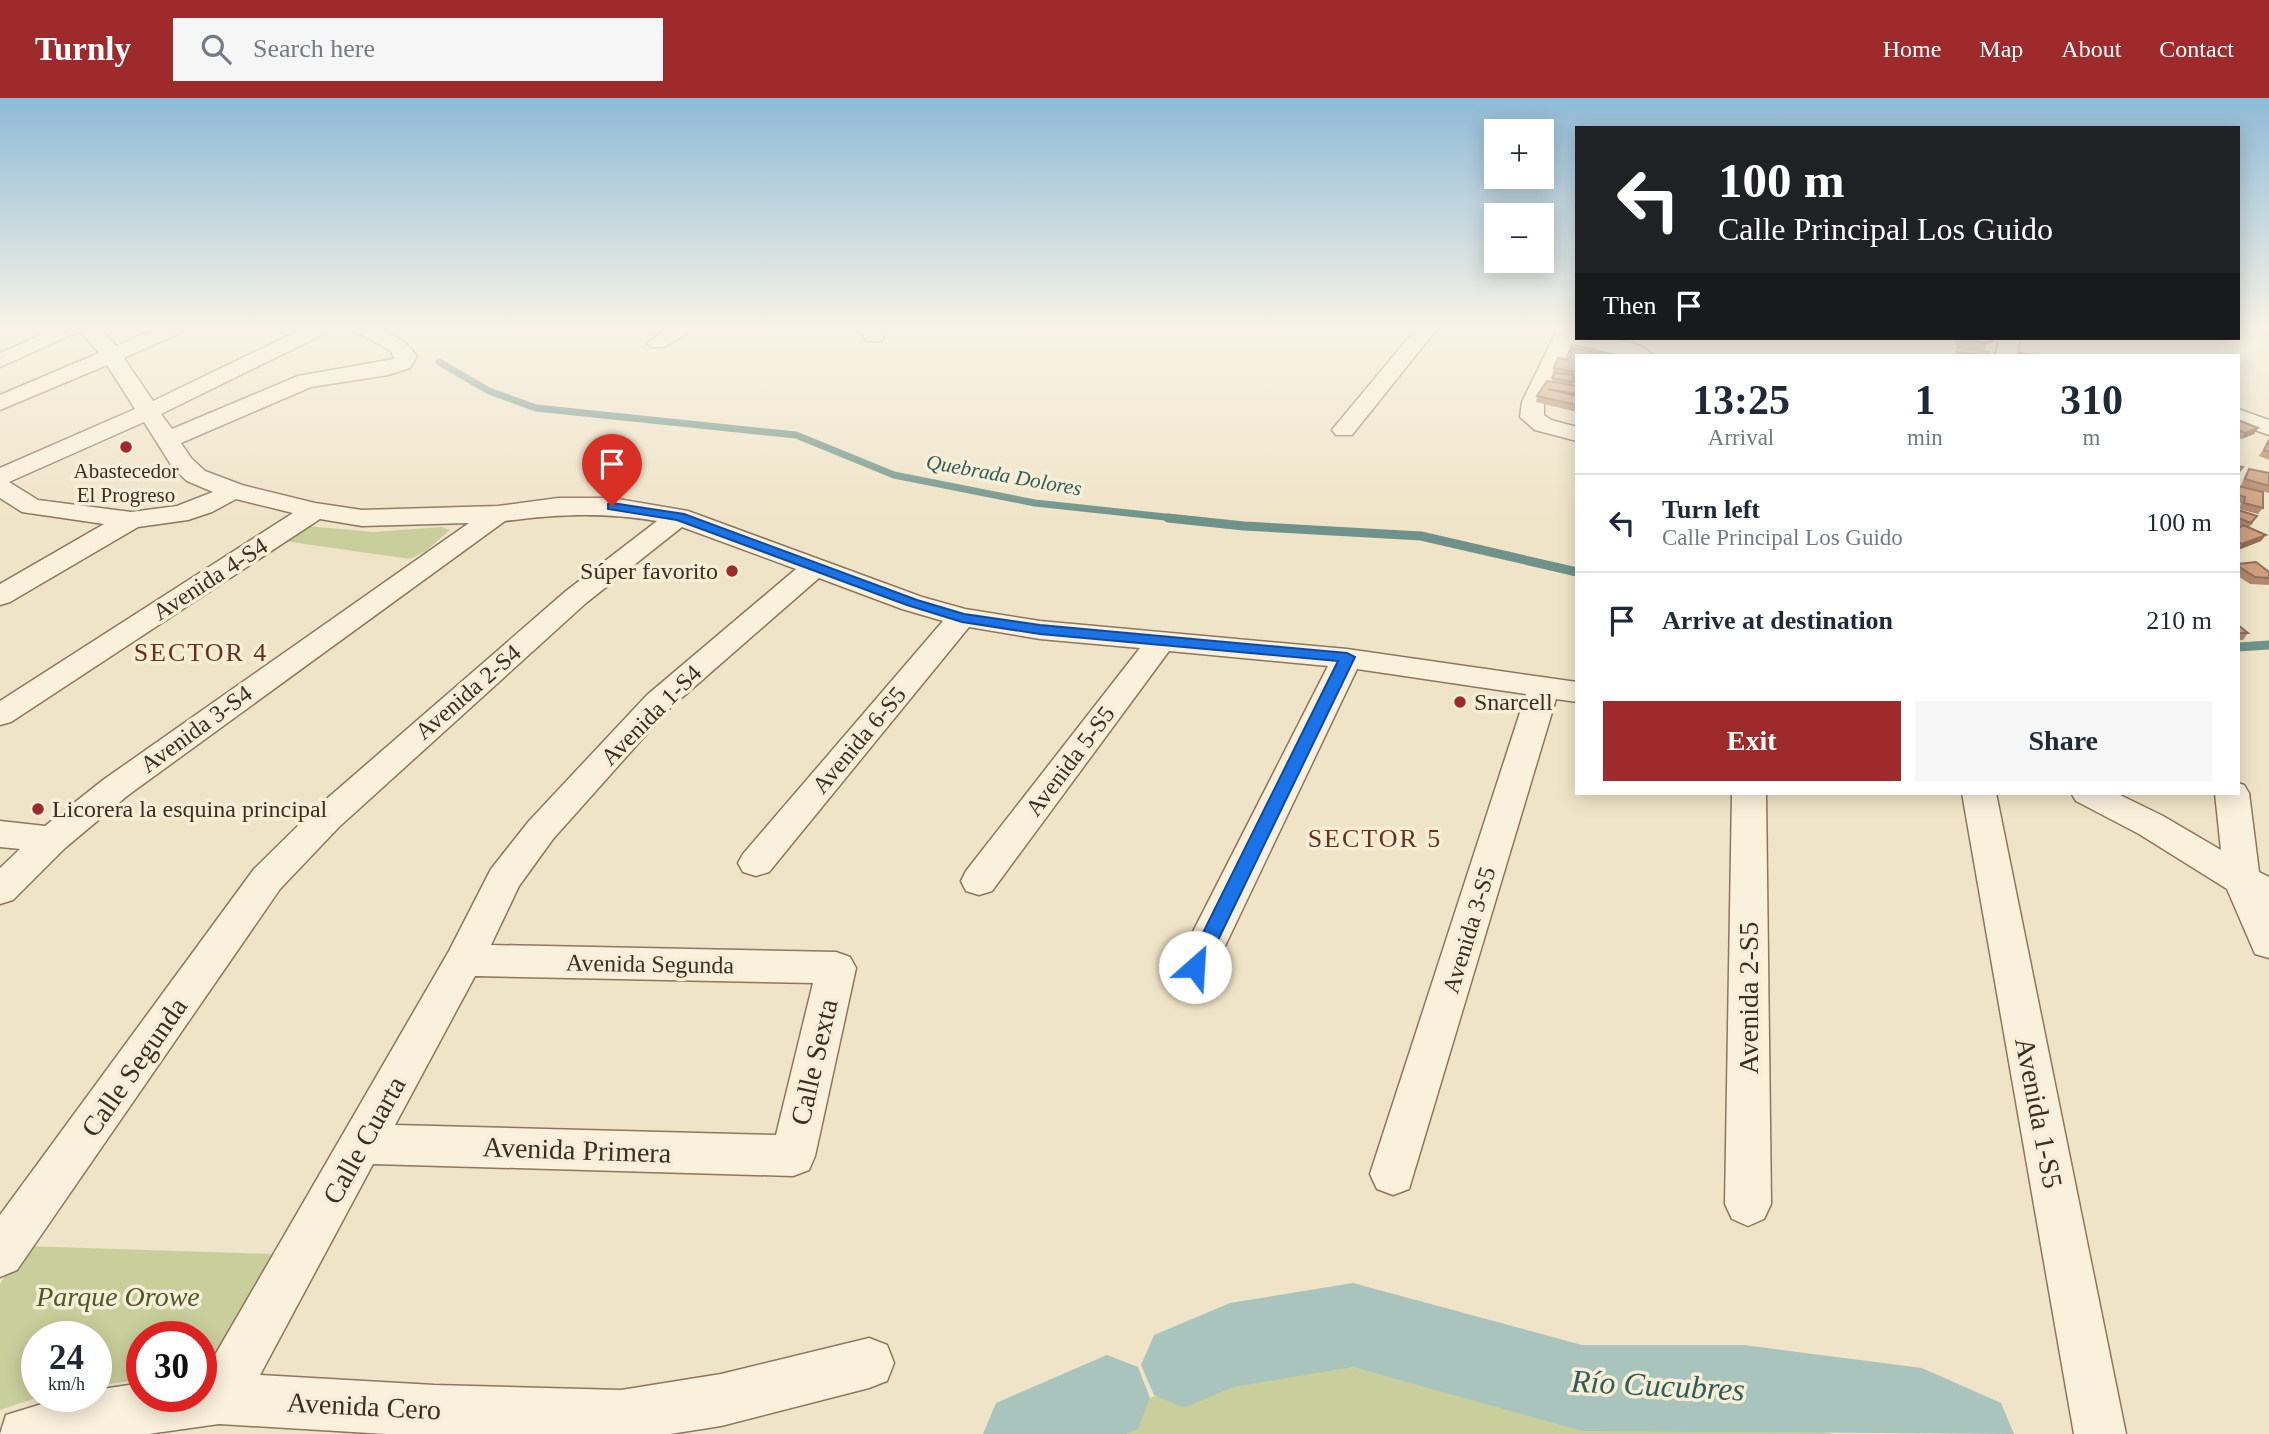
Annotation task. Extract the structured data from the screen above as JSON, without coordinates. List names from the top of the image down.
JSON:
{
  "streets": {
    "street": [
      "Avenida 4-S4",
      "Avenida 2-S4",
      "Avenida 1-S4",
      "Avenida 3-S4",
      "Avenida 6-S5",
      "Avenida 5-S5",
      "Avenida 3-S5",
      "Avenida Segunda",
      "Avenida 2-S5",
      "Calle Sexta",
      "Calle Segunda",
      "Avenida 1-S5",
      "Calle Cuarta",
      "Avenida Primera",
      "Avenida Cero"
    ]
  },
  "crossings": [
    ["Avenida 2-S4", "Calle Segunda"],
    ["Avenida 1-S4", "Calle Cuarta"],
    ["Avenida Segunda", "Calle Sexta"],
    ["Avenida Segunda", "Calle Cuarta"],
    ["Calle Sexta", "Avenida Primera"],
    ["Calle Cuarta", "Avenida Primera"],
    ["Calle Cuarta", "Avenida Cero"]
  ],
  "districts": ["SECTOR 4", "SECTOR 5"],
  "water": ["Quebrada Dolores", "Río Cucubres"],
  "parks": ["Parque Orowe"],
  "places": [
    "Abastecedor El Progreso",
    "Súper favorito",
    "Snarcell",
    "Licorera la esquina principal"
  ],
  "page": {
    "header": "Turnly",
    "search": "Search here",
    "nav": [
      "Home",
      "Map",
      "About",
      "Contact"
    ],
    "map_buttons": ["+", "−"],
    "turn": ["100 m", "Calle Principal Los Guido"],
    "then": "Then",
    "eta": [
      "13:25",
      "Arrival",
      "1",
      "min",
      "310",
      "m"
    ],
    "list": [
      {
        "name": "Turn left",
        "note": "Calle Principal Los Guido",
        "value": "100 m"
      },
      {
        "name": "Arrive at destination",
        "value": "210 m"
      }
    ],
    "buttons": ["Exit", "Share"],
    "speed": "24 km/h",
    "limit": "30"
  }
}
